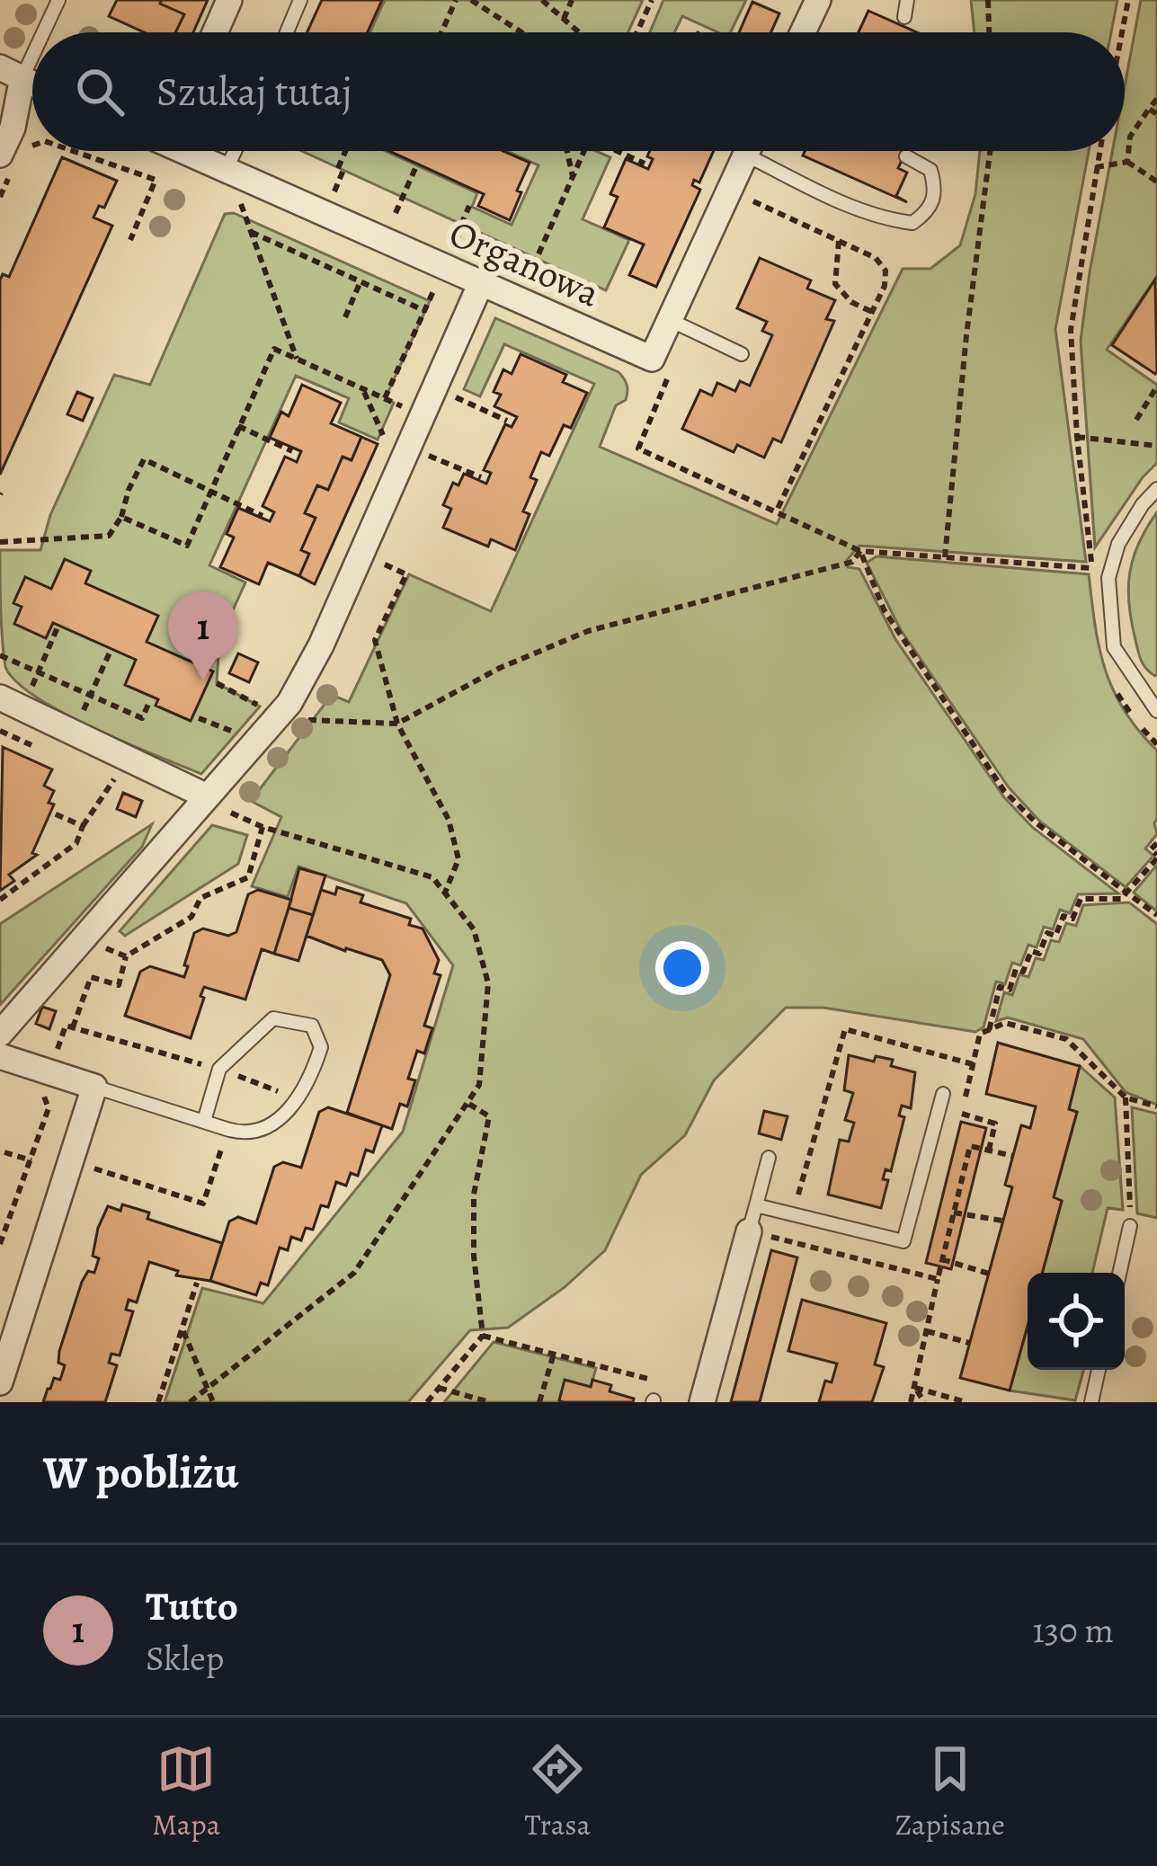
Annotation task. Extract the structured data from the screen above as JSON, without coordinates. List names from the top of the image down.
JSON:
{
  "streets": {
    "street": ["Organowa"]
  },
  "page": {
    "search": "Szukaj tutaj",
    "pins": "1",
    "heading": "W pobliżu",
    "list": [
      {
        "mark": "1",
        "name": "Tutto",
        "note": "Sklep",
        "value": "130 m"
      }
    ],
    "nav": ["Mapa", "Trasa", "Zapisane"]
  }
}
